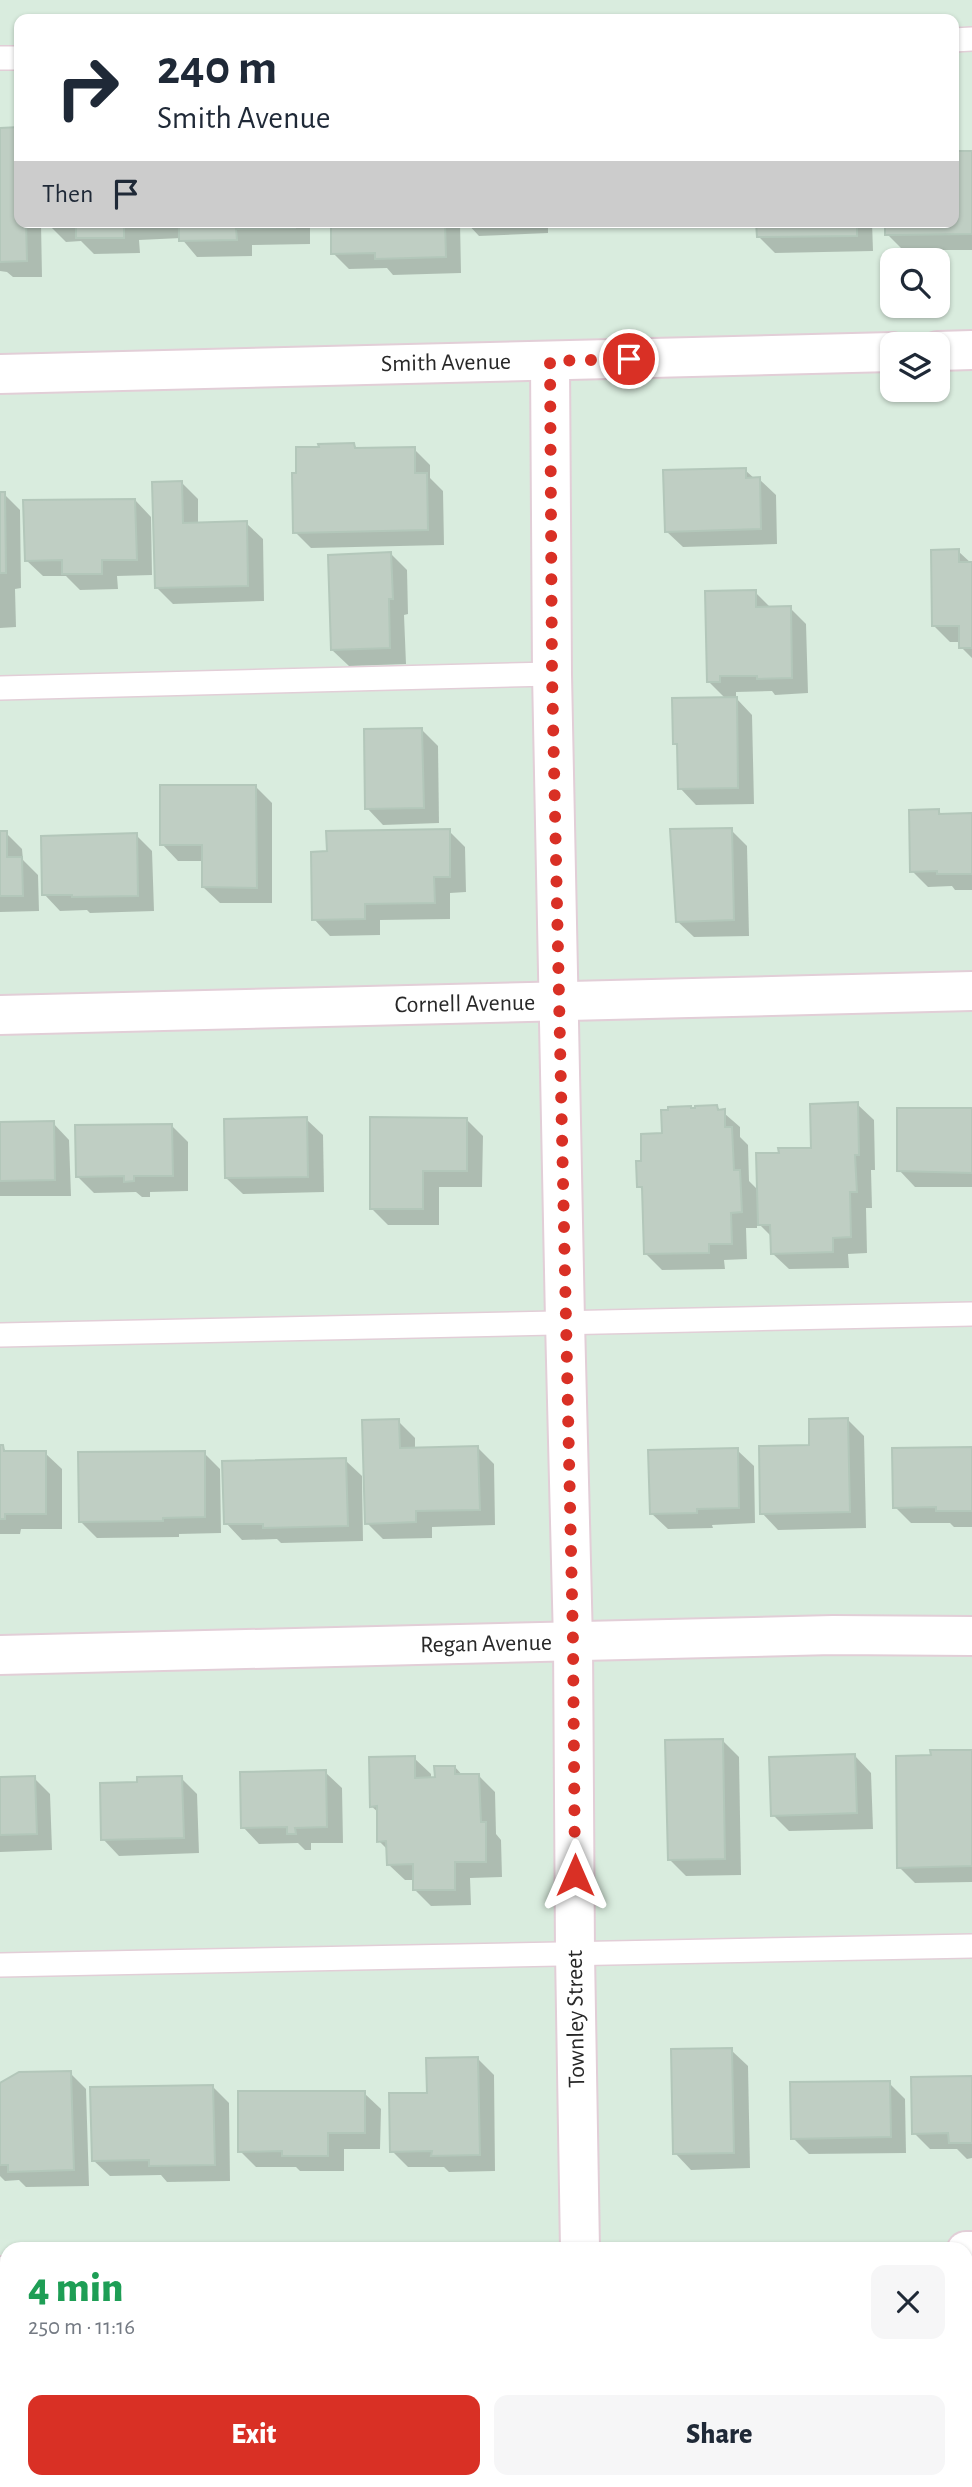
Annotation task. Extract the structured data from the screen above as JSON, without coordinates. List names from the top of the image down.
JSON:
{
  "streets": {
    "street": [
      "Smith Avenue",
      "Cornell Avenue",
      "Regan Avenue",
      "Townley Street"
    ]
  },
  "crossings": [
    ["Smith Avenue", "Townley Street"],
    ["Cornell Avenue", "Townley Street"],
    ["Regan Avenue", "Townley Street"]
  ],
  "page": {
    "turn": ["240 m", "Smith Avenue"],
    "then": "Then",
    "heading": ["4 min", "250 m · 11:16"],
    "buttons": ["Exit", "Share"]
  }
}
